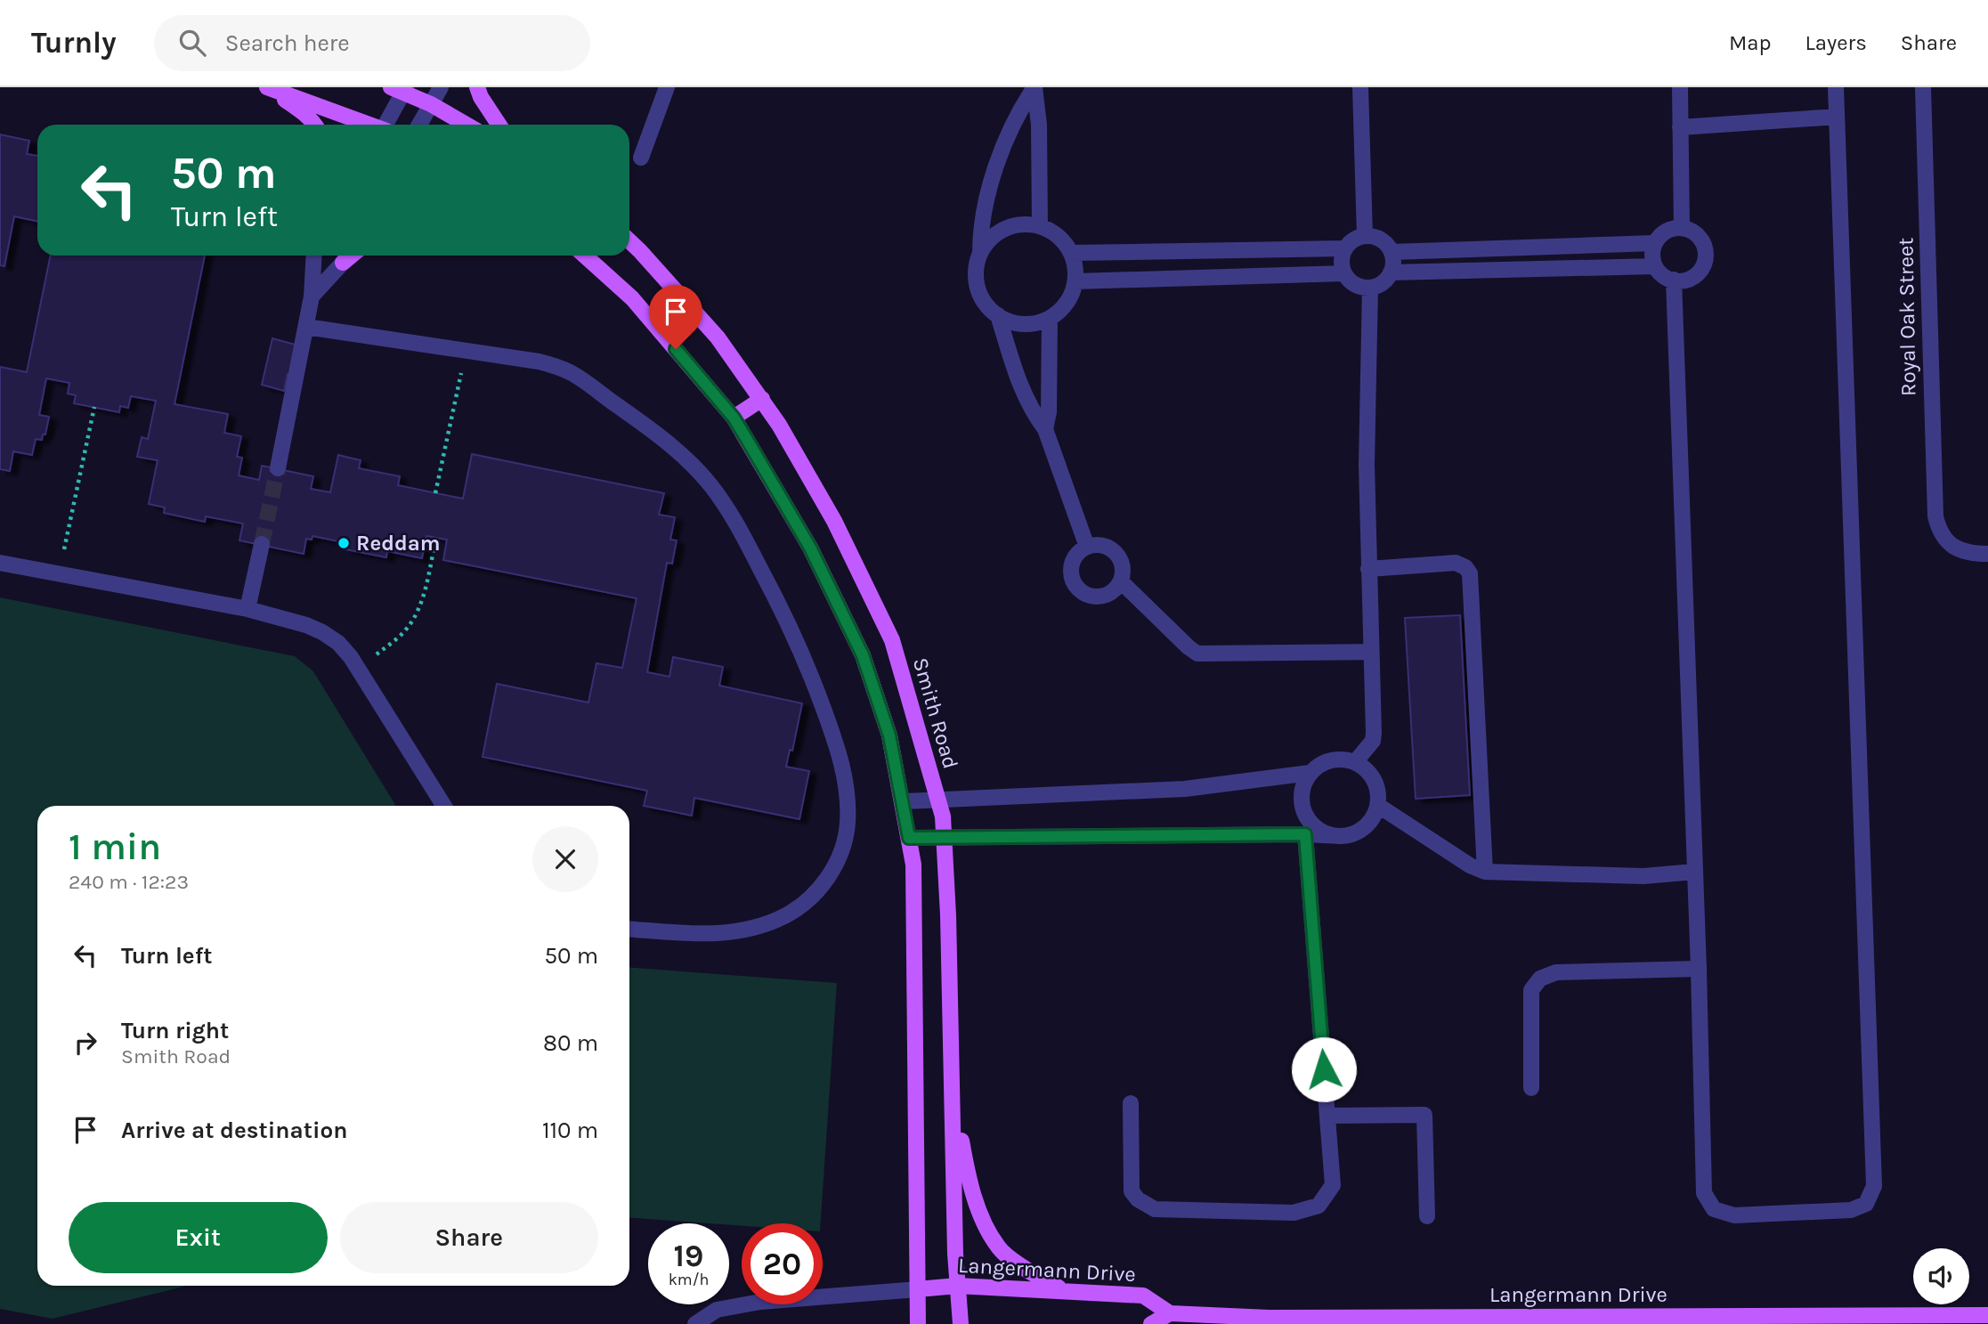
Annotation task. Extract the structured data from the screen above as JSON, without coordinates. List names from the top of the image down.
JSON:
{
  "streets": {
    "main road": ["Smith Road", "Langermann Drive"],
    "street": ["Royal Oak Street"]
  },
  "crossings": [
    ["Smith Road", "Langermann Drive"]
  ],
  "places": ["Reddam"],
  "page": {
    "header": "Turnly",
    "search": "Search here",
    "nav": ["Map", "Layers", "Share"],
    "turn": ["50 m", "Turn left"],
    "heading": ["1 min", "240 m · 12:23"],
    "list": [
      {
        "name": "Turn left",
        "value": "50 m"
      },
      {
        "name": "Turn right",
        "note": "Smith Road",
        "value": "80 m"
      },
      {
        "name": "Arrive at destination",
        "value": "110 m"
      }
    ],
    "buttons": ["Exit", "Share"],
    "speed": "19 km/h",
    "limit": "20"
  }
}
